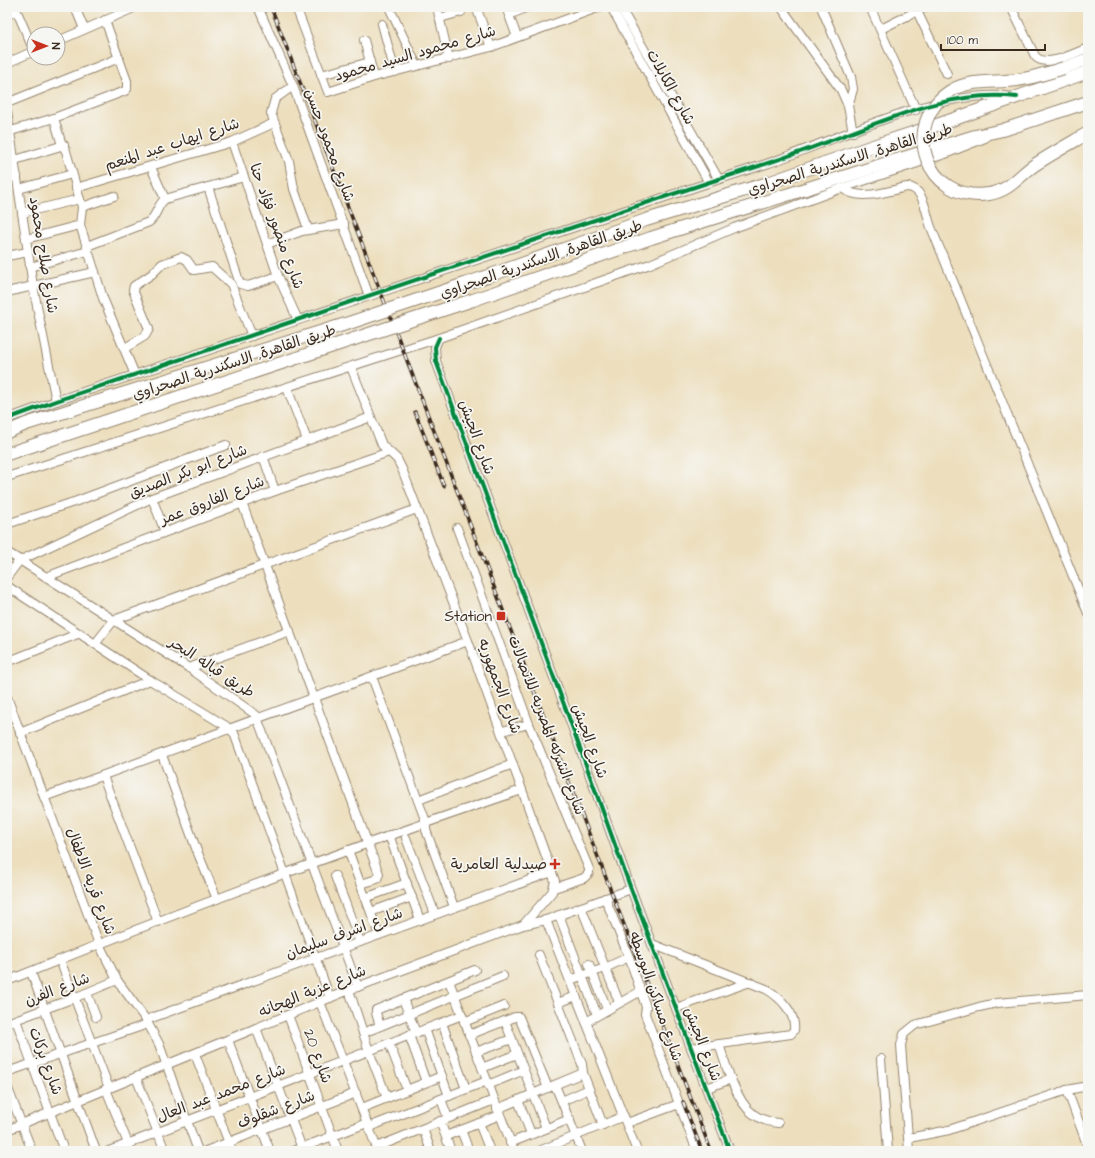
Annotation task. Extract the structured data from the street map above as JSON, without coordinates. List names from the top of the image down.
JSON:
{
  "streets": {
    "highway": ["طريق القاهرة, الاسكندرية الصحراوي"],
    "street": [
      "شارع محمود السيد محمود",
      "شارع الكابلات",
      "شارع ايهاب عبد المنعم",
      "شارع محمود حسن",
      "شارع منصور فؤاد حنا",
      "شارع صلاح محمود",
      "شارع الجيش",
      "شارع ابو بكر الصديق",
      "شارع الفاروق عمر",
      "طريق قباله البحر",
      "شارع الجمهوريه",
      "شارع الشركه المصريه للاتصالات",
      "شارع قريه الاطفال",
      "شارع اشرف سليمان",
      "شارع الفرن",
      "شارع عزبة الهجانه",
      "شارع مساكن البوسطه",
      "شارع 20",
      "شارع بركات",
      "شارع محمد عبد العال",
      "شارع شقلوف"
    ]
  },
  "crossings": [
    ["شارع محمود السيد محمود", "شارع محمود حسن"],
    ["شارع ايهاب عبد المنعم", "شارع منصور فؤاد حنا"],
    ["شارع الجيش", "شارع عزبة الهجانه"],
    ["شارع ابو بكر الصديق", "طريق قباله البحر"],
    ["شارع ابو بكر الصديق", "شارع الجمهوريه"],
    ["شارع الفاروق عمر", "طريق قباله البحر"],
    ["شارع الفاروق عمر", "شارع الجمهوريه"],
    ["طريق قباله البحر", "شارع اشرف سليمان"],
    ["طريق قباله البحر", "شارع عزبة الهجانه"],
    ["شارع الجمهوريه", "شارع الشركه المصريه للاتصالات"],
    ["شارع الجمهوريه", "شارع اشرف سليمان"],
    ["شارع قريه الاطفال", "شارع اشرف سليمان"],
    ["شارع قريه الاطفال", "شارع الفرن"],
    ["شارع قريه الاطفال", "شارع عزبة الهجانه"],
    ["شارع قريه الاطفال", "شارع محمد عبد العال"],
    ["شارع اشرف سليمان", "شارع بركات"],
    ["شارع الفرن", "شارع بركات"],
    ["شارع عزبة الهجانه", "شارع مساكن البوسطه"],
    ["شارع عزبة الهجانه", "شارع 20"],
    ["شارع عزبة الهجانه", "شارع بركات"],
    ["شارع 20", "شارع محمد عبد العال"],
    ["شارع 20", "شارع شقلوف"]
  ],
  "places": {
    "transit": ["Station"],
    "health": ["صيدلية العامرية"]
  },
  "scale_bar": "100 m",
  "north": "right"
}
